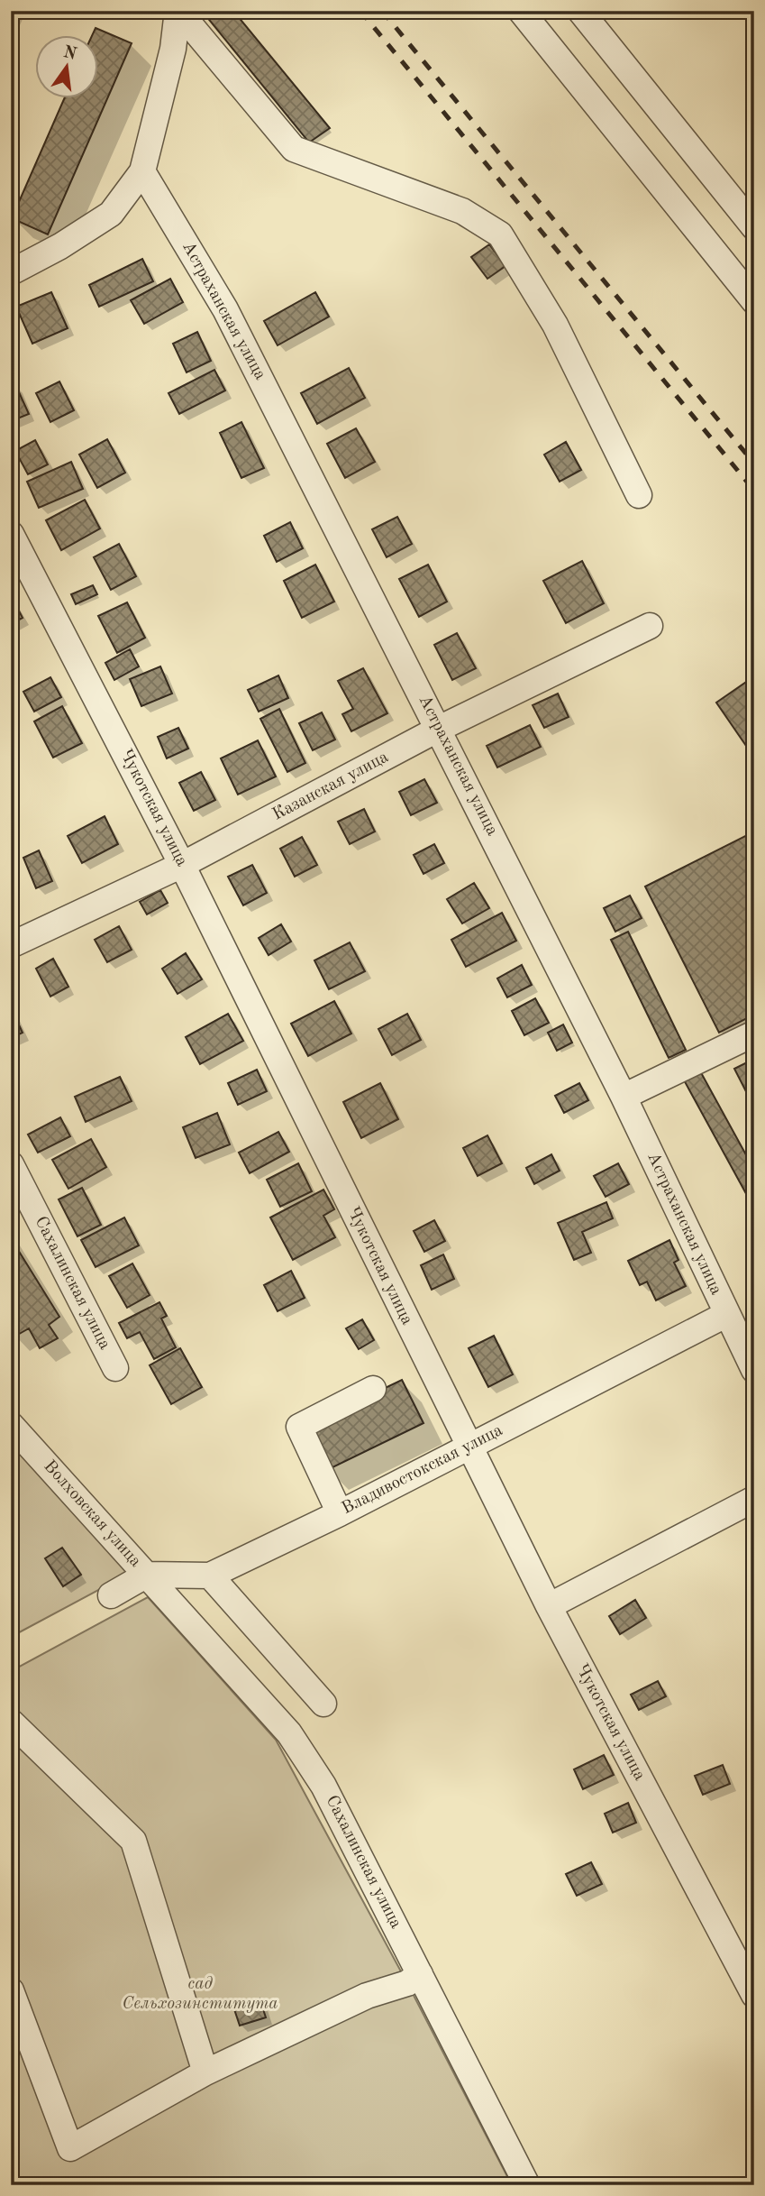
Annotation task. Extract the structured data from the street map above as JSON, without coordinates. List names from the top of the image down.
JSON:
{
  "streets": {
    "street": [
      "Астраханская улица",
      "Казанская улица",
      "Чукотская улица",
      "Сахалинская улица",
      "Владивостокская улица",
      "Волховская улица"
    ]
  },
  "crossings": [
    ["Астраханская улица", "Казанская улица"],
    ["Астраханская улица", "Владивостокская улица"],
    ["Казанская улица", "Чукотская улица"],
    ["Чукотская улица", "Владивостокская улица"],
    ["Сахалинская улица", "Владивостокская улица"],
    ["Сахалинская улица", "Волховская улица"],
    ["Владивостокская улица", "Волховская улица"]
  ],
  "parks": ["сад Сельхозинститута"],
  "north": "top"
}
